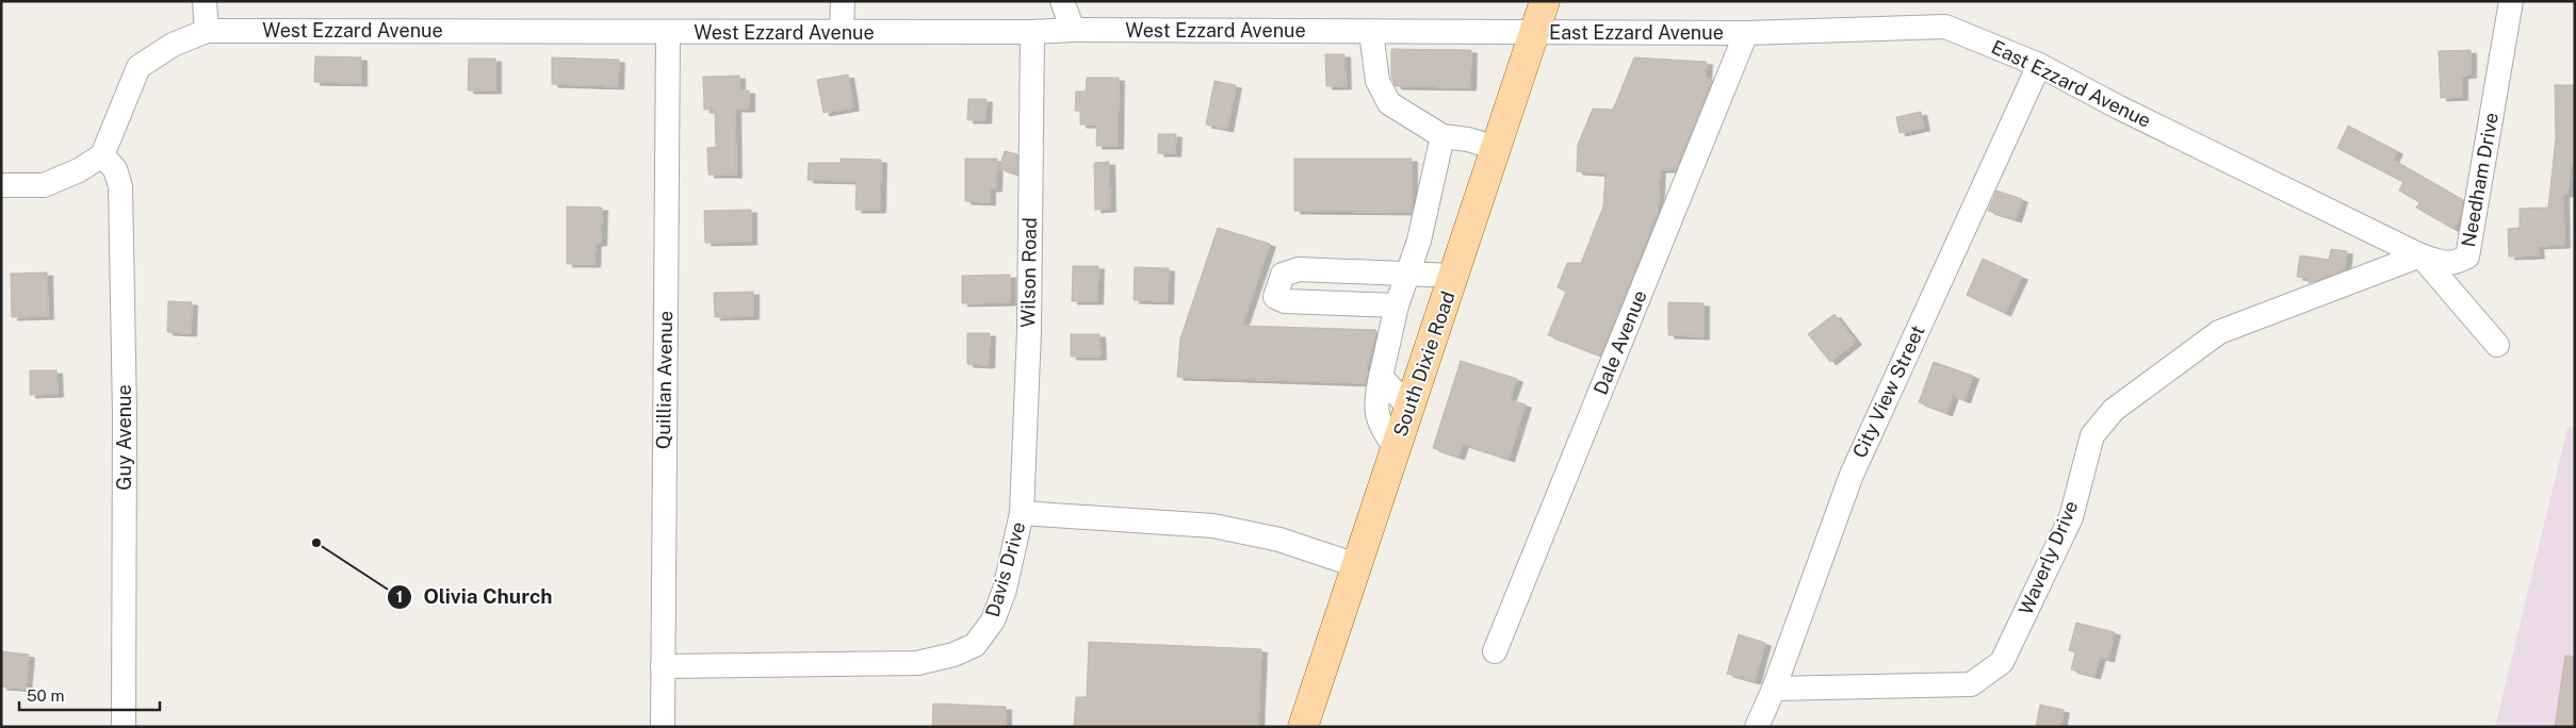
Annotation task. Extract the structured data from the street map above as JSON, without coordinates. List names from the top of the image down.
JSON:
{
  "streets": {
    "main road": ["South Dixie Road"],
    "street": [
      "West Ezzard Avenue",
      "East Ezzard Avenue",
      "Needham Drive",
      "Wilson Road",
      "Dale Avenue",
      "Quillian Avenue",
      "City View Street",
      "Guy Avenue",
      "Waverly Drive",
      "Davis Drive"
    ]
  },
  "crossings": [
    ["West Ezzard Avenue", "East Ezzard Avenue"],
    ["West Ezzard Avenue", "Wilson Road"],
    ["West Ezzard Avenue", "South Dixie Road"],
    ["West Ezzard Avenue", "Quillian Avenue"],
    ["West Ezzard Avenue", "Guy Avenue"],
    ["East Ezzard Avenue", "Needham Drive"],
    ["East Ezzard Avenue", "Dale Avenue"],
    ["East Ezzard Avenue", "South Dixie Road"],
    ["East Ezzard Avenue", "City View Street"],
    ["East Ezzard Avenue", "Waverly Drive"],
    ["Needham Drive", "Waverly Drive"],
    ["Wilson Road", "Davis Drive"],
    ["South Dixie Road", "Davis Drive"],
    ["Quillian Avenue", "Davis Drive"],
    ["City View Street", "Waverly Drive"]
  ],
  "places": ["Olivia Church"],
  "scale_bar": "50 m"
}
